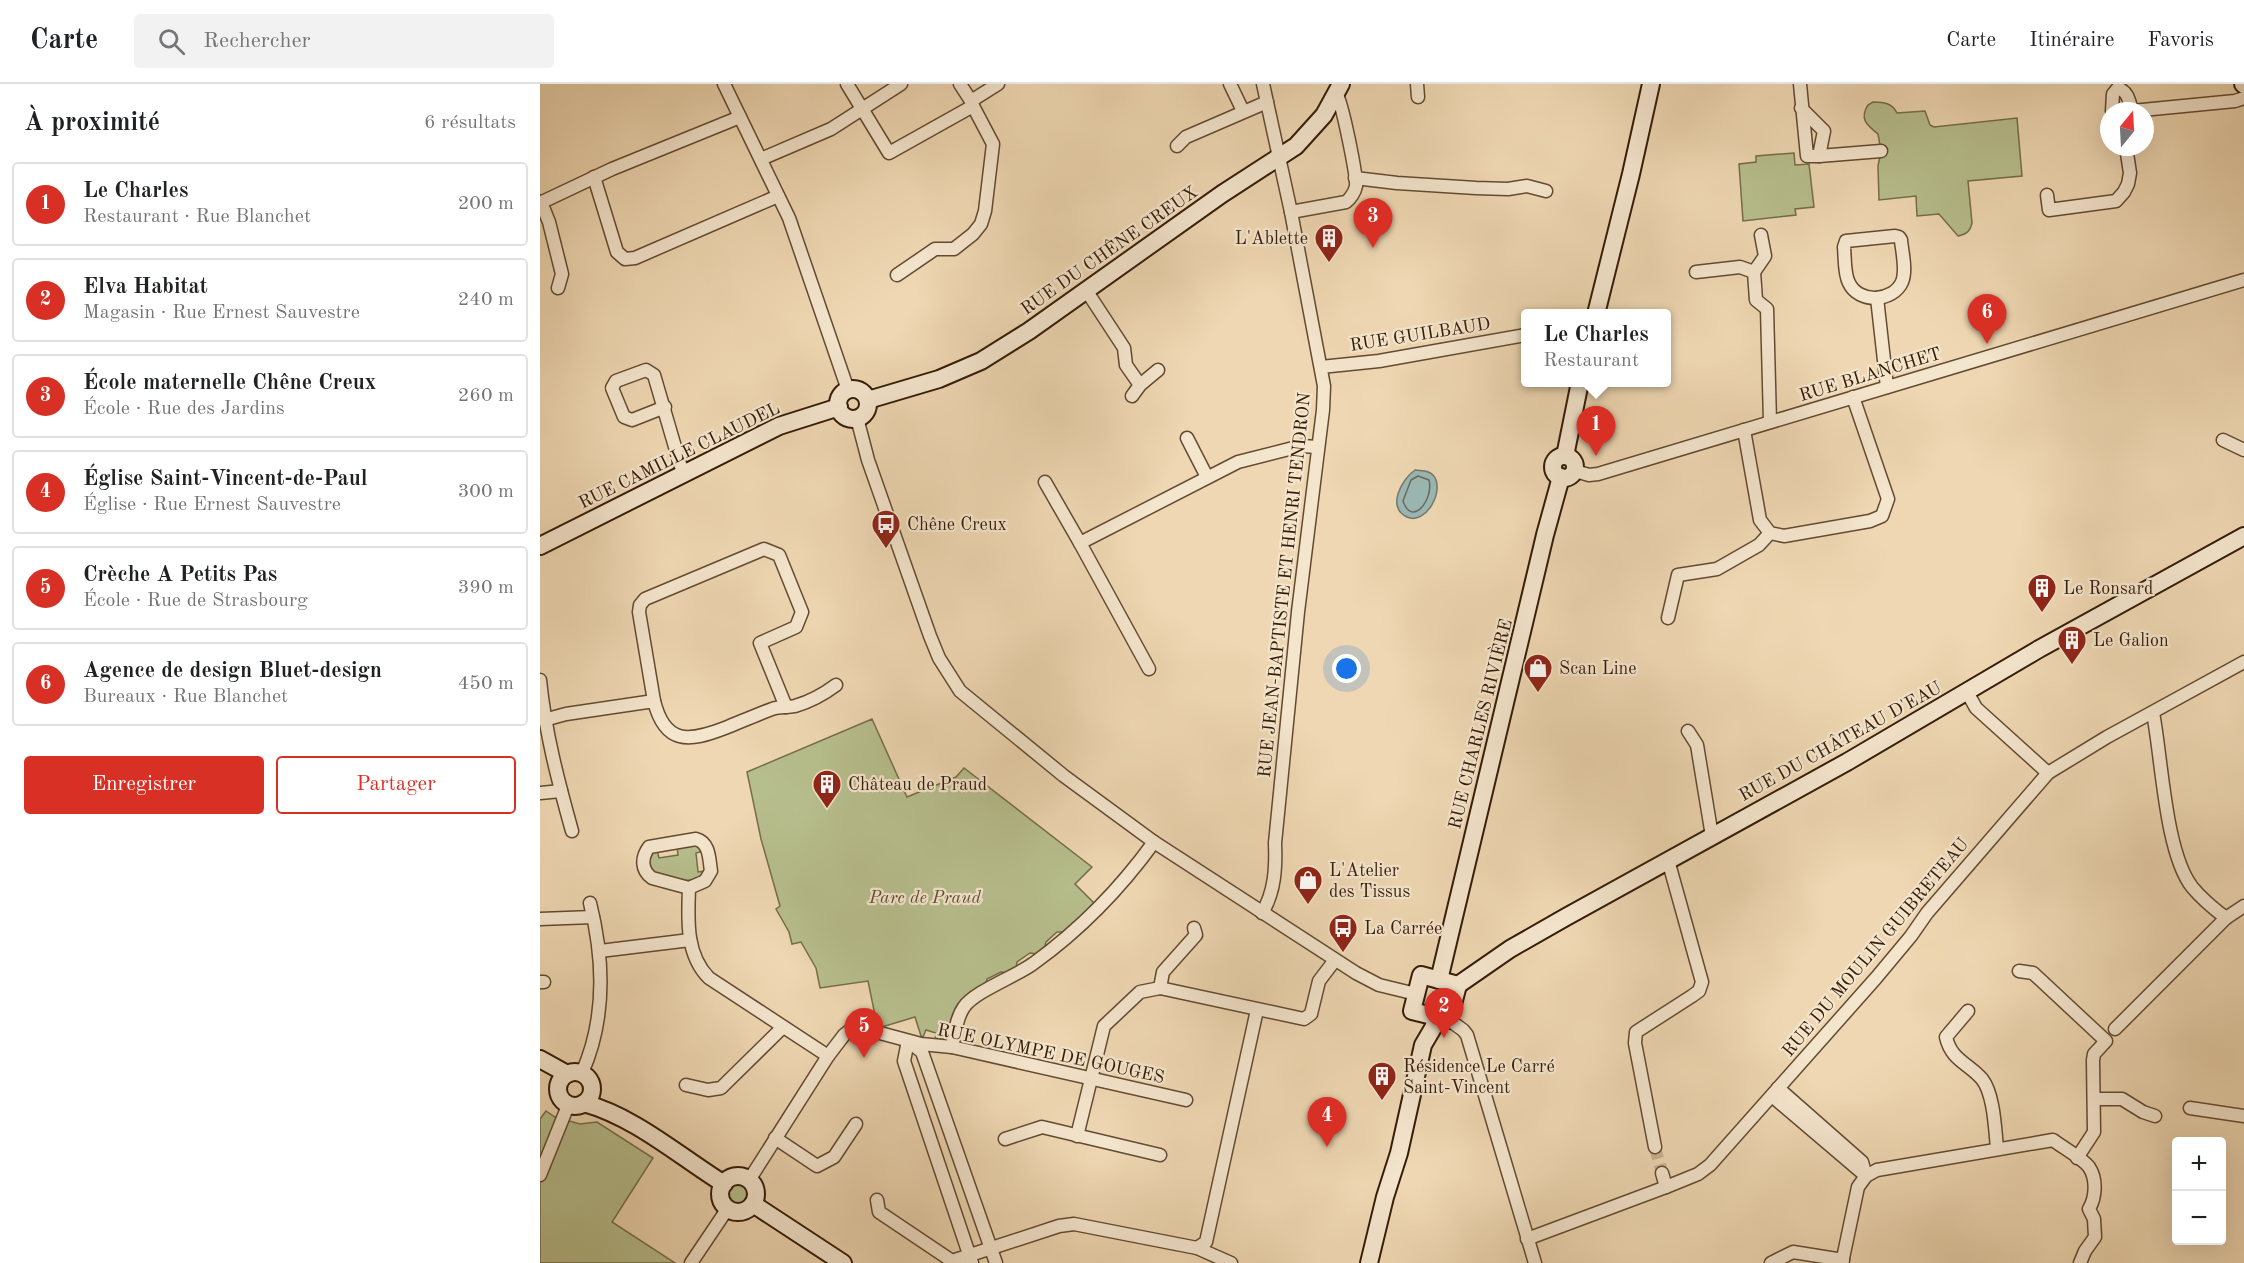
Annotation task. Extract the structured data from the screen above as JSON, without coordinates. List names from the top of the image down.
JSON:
{
  "streets": {
    "street": [
      "RUE DU CHÊNE CREUX",
      "RUE GUILBAUD",
      "RUE BLANCHET",
      "RUE CAMILLE CLAUDEL",
      "RUE JEAN-BAPTISTE ET HENRI TENDRON",
      "RUE CHARLES RIVIÈRE",
      "RUE DU CHÂTEAU D'EAU",
      "RUE DU MOULIN GUIBRETEAU",
      "RUE OLYMPE DE GOUGES"
    ]
  },
  "crossings": [
    ["RUE DU CHÊNE CREUX", "RUE CAMILLE CLAUDEL"],
    ["RUE DU CHÊNE CREUX", "RUE JEAN-BAPTISTE ET HENRI TENDRON"],
    ["RUE GUILBAUD", "RUE JEAN-BAPTISTE ET HENRI TENDRON"],
    ["RUE BLANCHET", "RUE CHARLES RIVIÈRE"]
  ],
  "parks": ["Parc de Praud"],
  "places": {
    "building": [
      "L'Ablette",
      "Le Ronsard",
      "Le Galion",
      "Château de Praud",
      "Résidence Le Carré Saint-Vincent"
    ],
    "bus stop": ["Chêne Creux", "La Carrée"],
    "shop": ["Scan Line", "L'Atelier des Tissus"]
  },
  "north": "top",
  "page": {
    "header": "Carte",
    "search": "Rechercher",
    "nav": ["Carte", "Itinéraire", "Favoris"],
    "heading": ["À proximité", "6 résultats"],
    "list": [
      {
        "mark": "1",
        "name": "Le Charles",
        "note": "Restaurant · Rue Blanchet",
        "value": "200 m"
      },
      {
        "mark": "2",
        "name": "Elva Habitat",
        "note": "Magasin · Rue Ernest Sauvestre",
        "value": "240 m"
      },
      {
        "mark": "3",
        "name": "École maternelle Chêne Creux",
        "note": "École · Rue des Jardins",
        "value": "260 m"
      },
      {
        "mark": "4",
        "name": "Église Saint-Vincent-de-Paul",
        "note": "Église · Rue Ernest Sauvestre",
        "value": "300 m"
      },
      {
        "mark": "5",
        "name": "Crèche A Petits Pas",
        "note": "École · Rue de Strasbourg",
        "value": "390 m"
      },
      {
        "mark": "6",
        "name": "Agence de design Bluet-design",
        "note": "Bureaux · Rue Blanchet",
        "value": "450 m"
      }
    ],
    "pins": [
      "3",
      "6",
      "1",
      "2",
      "5",
      "4"
    ],
    "popup": ["Le Charles", "Restaurant"],
    "buttons": ["Enregistrer", "Partager"],
    "map_buttons": ["+", "−"]
  }
}
